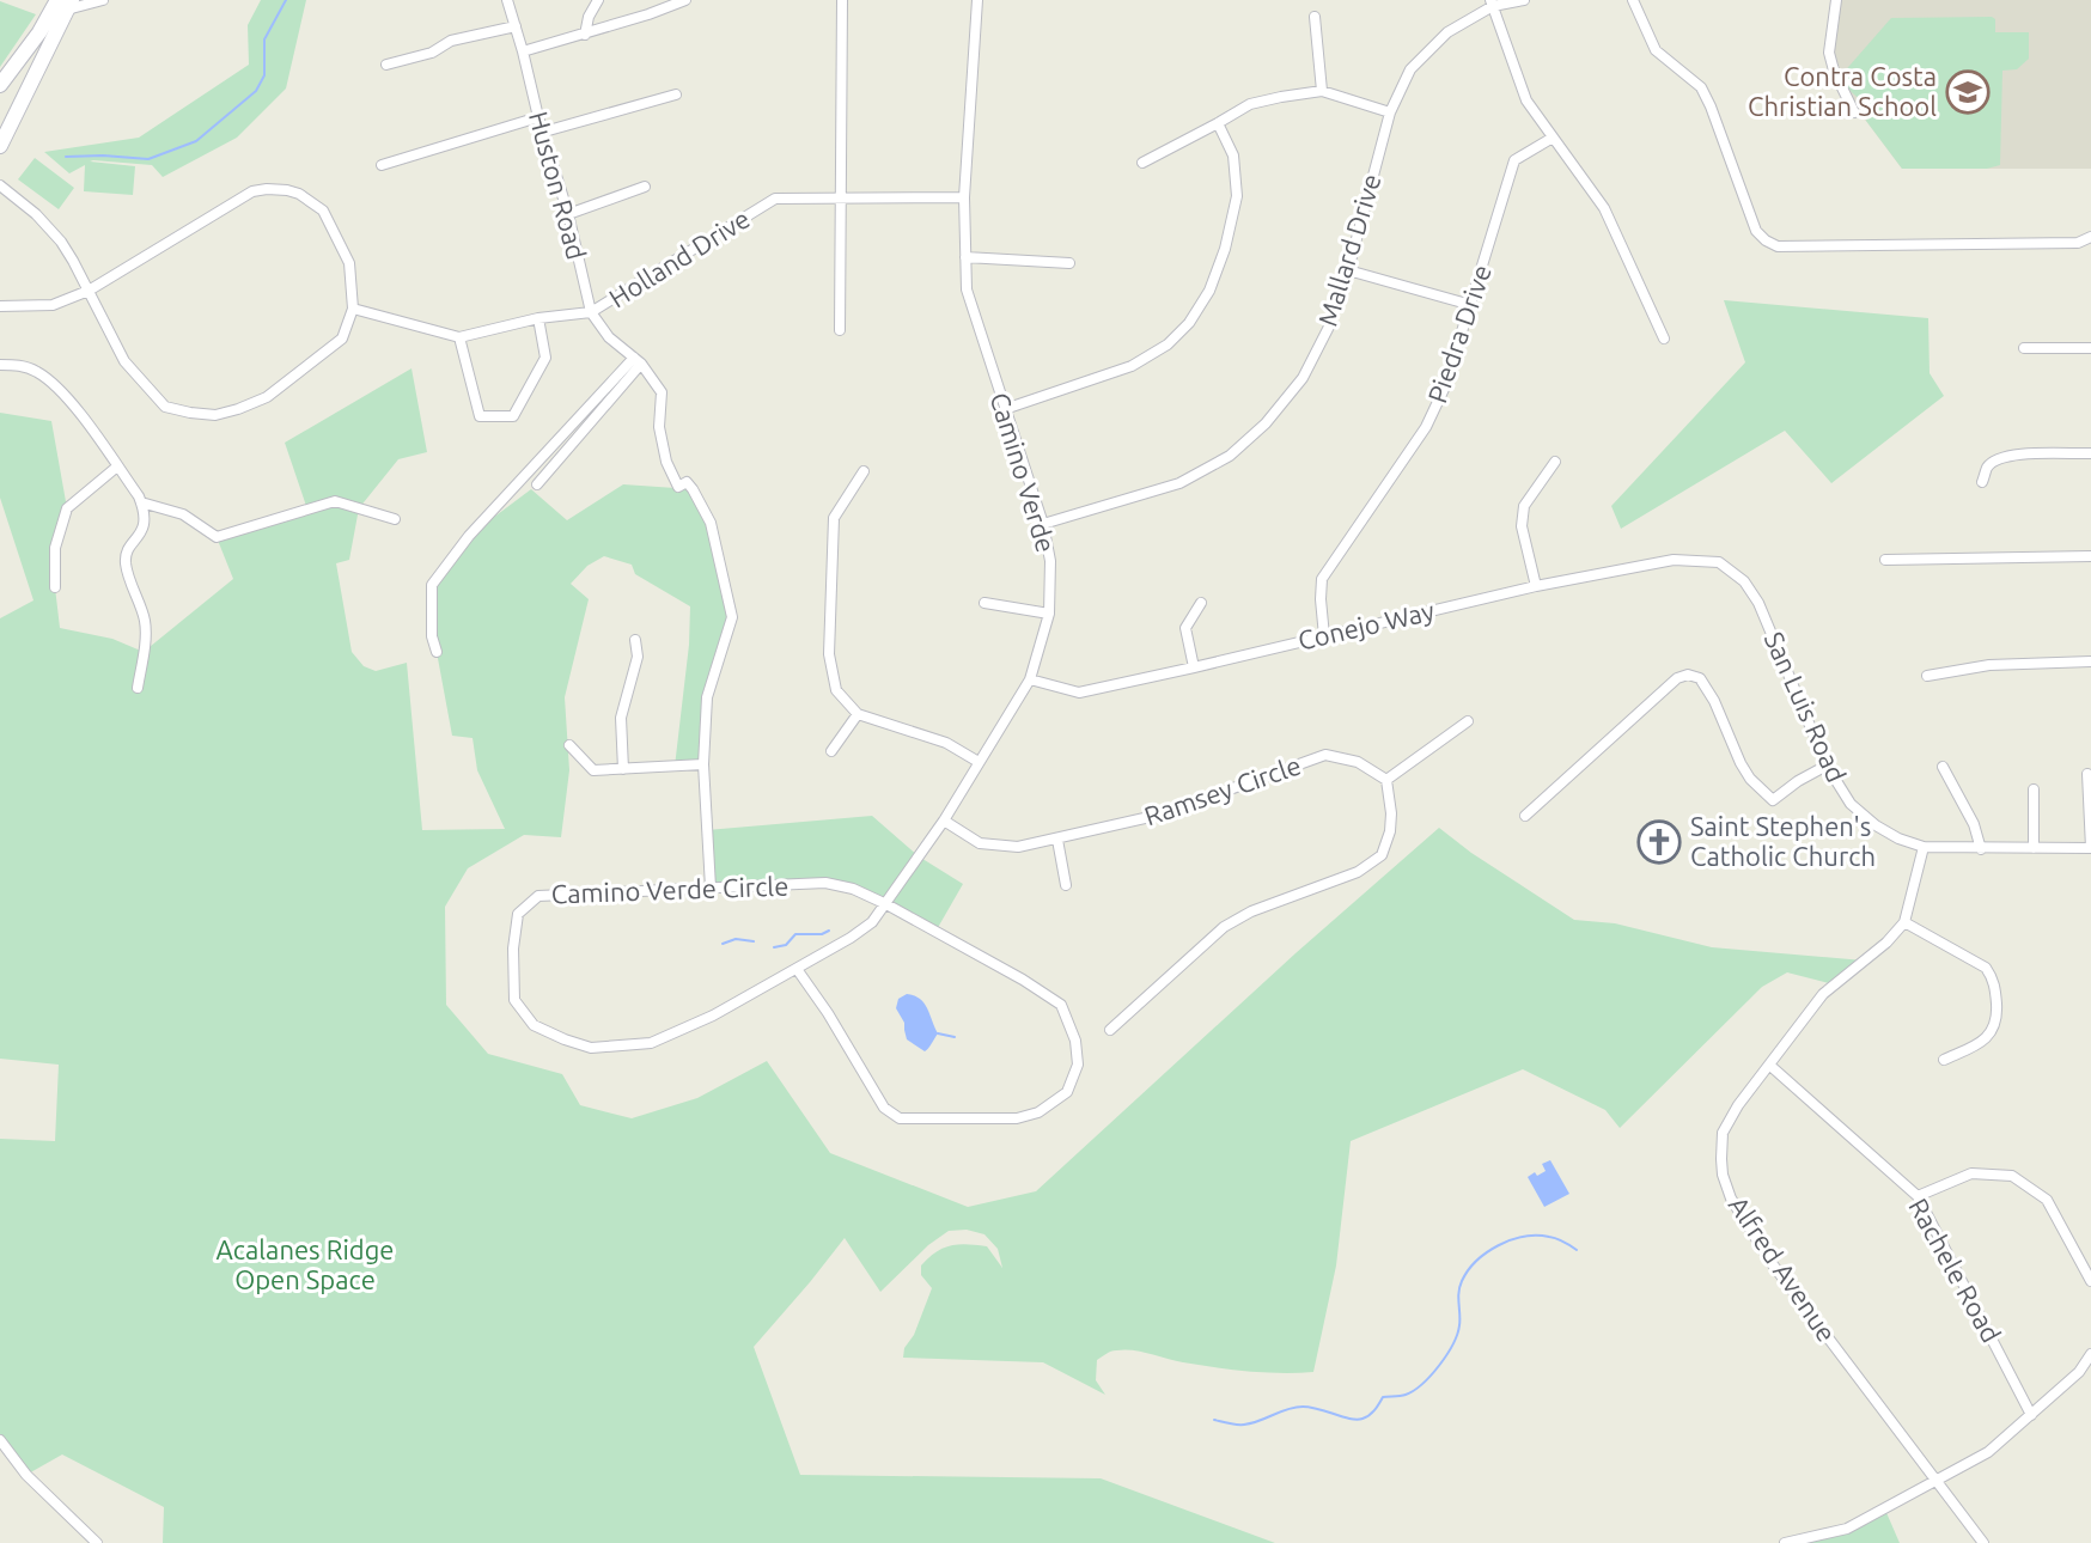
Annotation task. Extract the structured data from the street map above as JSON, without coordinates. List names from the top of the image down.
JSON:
{
  "streets": {
    "street": [
      "Huston Road",
      "Mallard Drive",
      "Holland Drive",
      "Piedra Drive",
      "Camino Verde",
      "Conejo Way",
      "San Luis Road",
      "Ramsey Circle",
      "Camino Verde Circle",
      "Alfred Avenue",
      "Rachele Road"
    ]
  },
  "crossings": [
    ["Huston Road", "Holland Drive"],
    ["Huston Road", "Camino Verde Circle"],
    ["Mallard Drive", "Camino Verde"],
    ["Piedra Drive", "Conejo Way"],
    ["Camino Verde", "Conejo Way"],
    ["Camino Verde", "Ramsey Circle"],
    ["Camino Verde", "Camino Verde Circle"],
    ["Conejo Way", "San Luis Road"],
    ["Alfred Avenue", "Rachele Road"]
  ],
  "parks": ["Acalanes Ridge Open Space"],
  "places": {
    "school or university": ["Contra Costa Christian School"],
    "church": ["Saint Stephen's Catholic Church"]
  }
}
